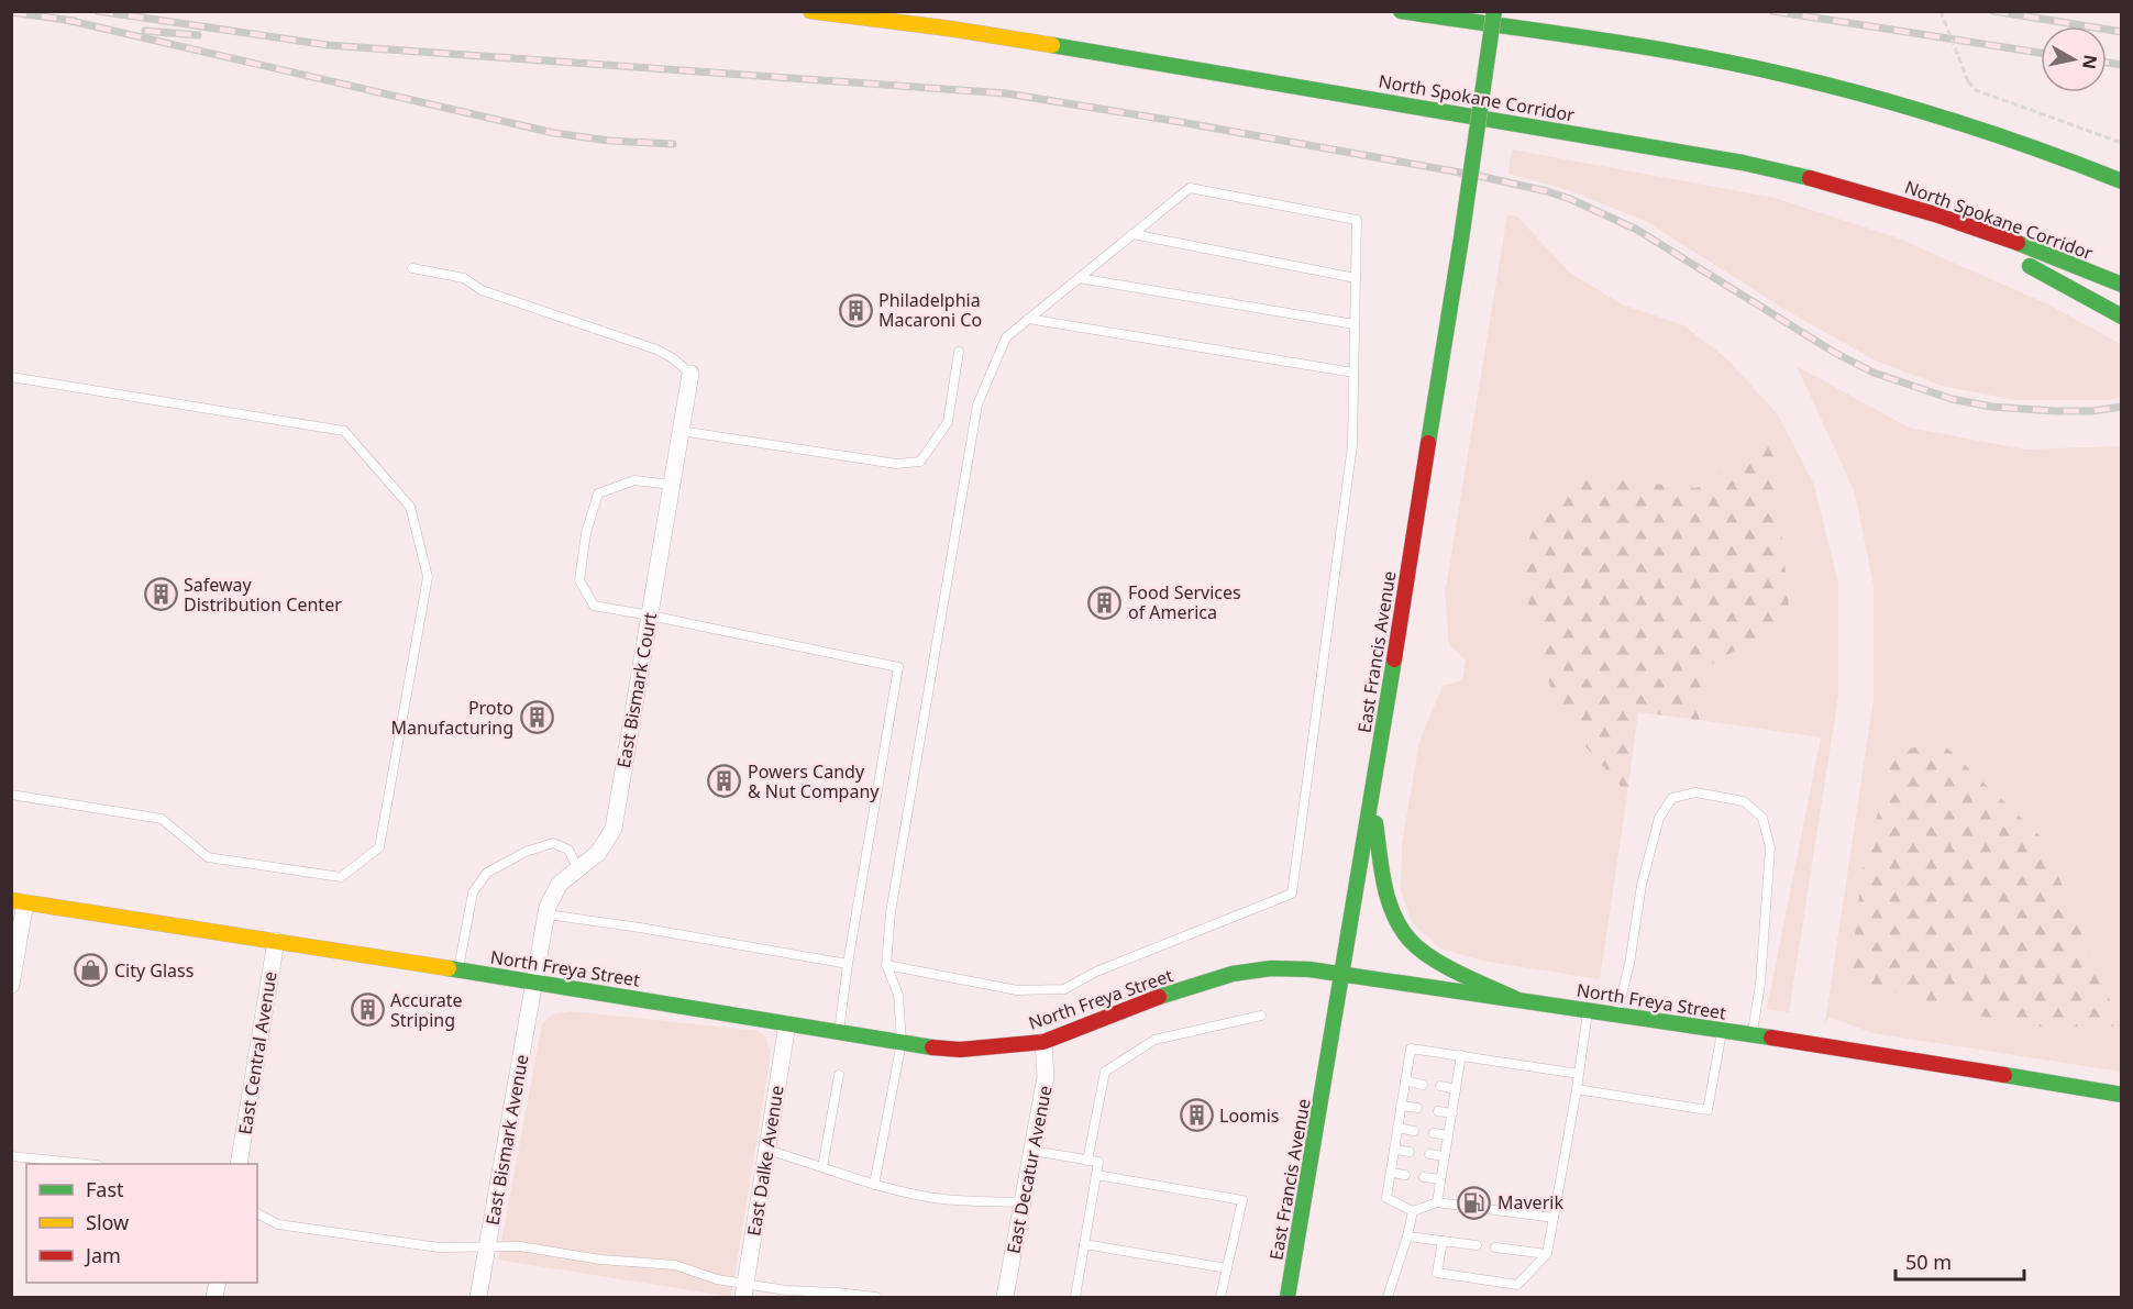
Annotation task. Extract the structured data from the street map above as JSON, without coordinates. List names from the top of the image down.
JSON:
{
  "streets": {
    "main road": ["North Spokane Corridor", "East Francis Avenue", "North Freya Street"],
    "street": [
      "East Bismark Court",
      "East Central Avenue",
      "East Bismark Avenue",
      "East Dalke Avenue",
      "East Decatur Avenue"
    ]
  },
  "crossings": [
    ["East Francis Avenue", "North Freya Street"],
    ["East Bismark Court", "North Freya Street"],
    ["East Bismark Court", "East Bismark Avenue"],
    ["North Freya Street", "East Central Avenue"],
    ["North Freya Street", "East Bismark Avenue"],
    ["North Freya Street", "East Dalke Avenue"],
    ["North Freya Street", "East Decatur Avenue"]
  ],
  "places": {
    "building": [
      "Philadelphia Macaroni Co",
      "Safeway Distribution Center",
      "Food Services of America",
      "Proto Manufacturing",
      "Powers Candy & Nut Company",
      "Accurate Striping",
      "Loomis"
    ],
    "shop": ["City Glass"],
    "fuel station": ["Maverik"]
  },
  "legend": ["Fast", "Slow", "Jam"],
  "scale_bar": "50 m",
  "north": "right"
}
